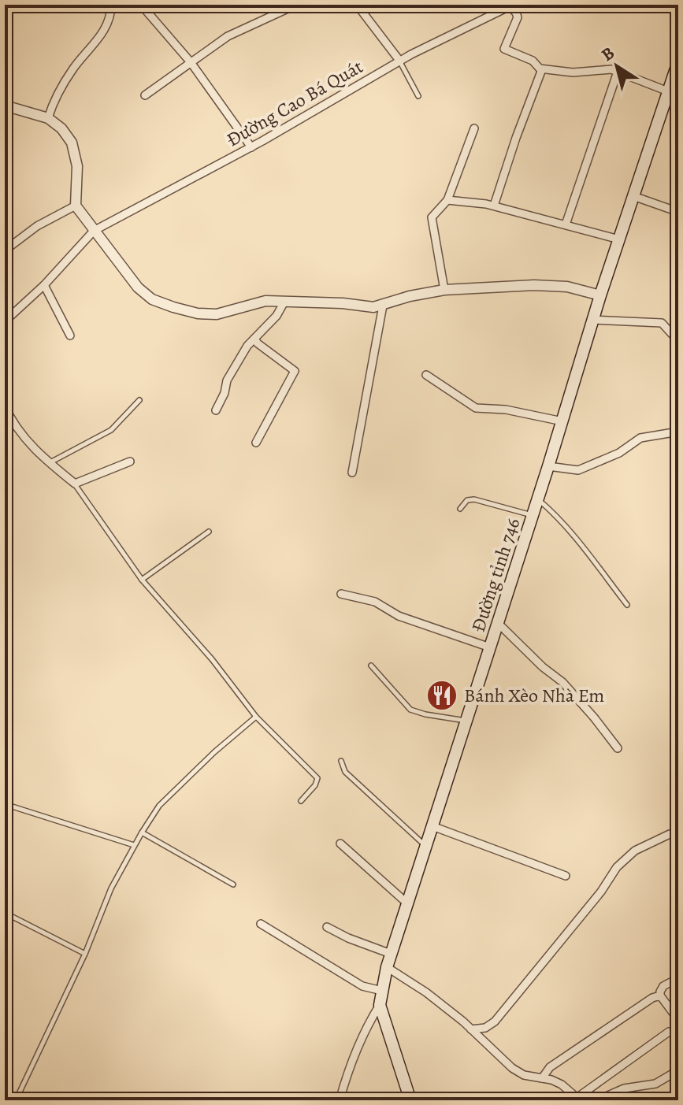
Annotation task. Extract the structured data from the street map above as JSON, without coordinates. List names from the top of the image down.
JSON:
{
  "streets": {
    "main road": ["Đường tỉnh 746"],
    "street": ["Đường Cao Bá Quát"]
  },
  "places": {
    "restaurant": ["Bánh Xèo Nhà Em"]
  },
  "north": "top left"
}
